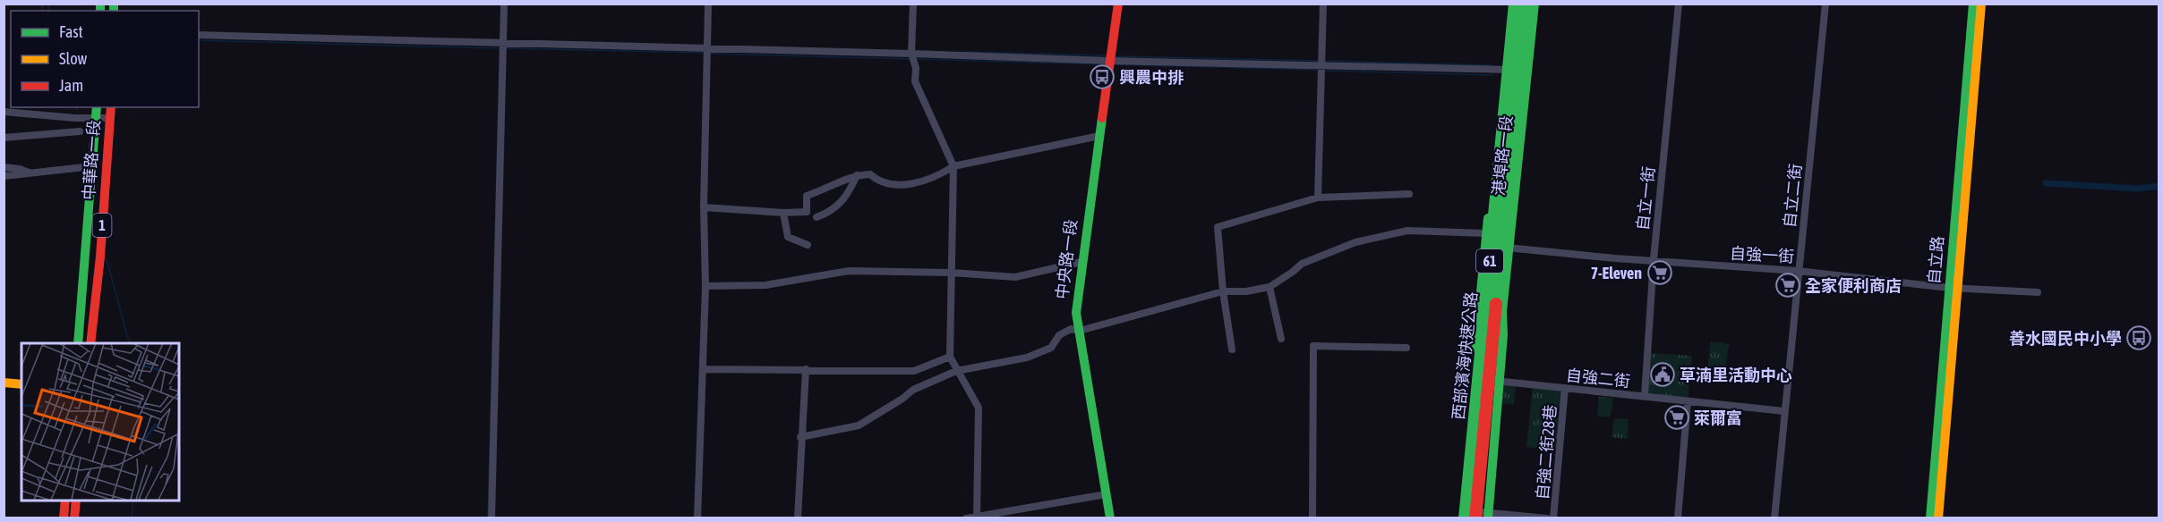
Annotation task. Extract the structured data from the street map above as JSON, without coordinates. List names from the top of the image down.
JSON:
{
  "streets": {
    "main road": [
      "港埠路一段",
      "中華路一段",
      "1",
      "中央路一段",
      "自立路",
      "61",
      "西部濱海快速公路"
    ],
    "street": [
      "自立二街",
      "自立一街",
      "自強一街",
      "自強二街",
      "自強二街28巷"
    ]
  },
  "crossings": [
    ["港埠路一段", "自強一街"],
    ["港埠路一段", "西部濱海快速公路"],
    ["港埠路一段", "自強二街"],
    ["自立二街", "自強一街"],
    ["自立二街", "自強二街"],
    ["自立一街", "自強一街"],
    ["自立一街", "自強二街"],
    ["自強一街", "自立路"],
    ["自強二街", "自強二街28巷"]
  ],
  "places": {
    "bus stop": ["興農中排", "善水國民中小學"],
    "supermarket": ["7-Eleven", "全家便利商店", "萊爾富"],
    "public building": ["草湳里活動中心"]
  },
  "legend": ["Fast", "Slow", "Jam"]
}
